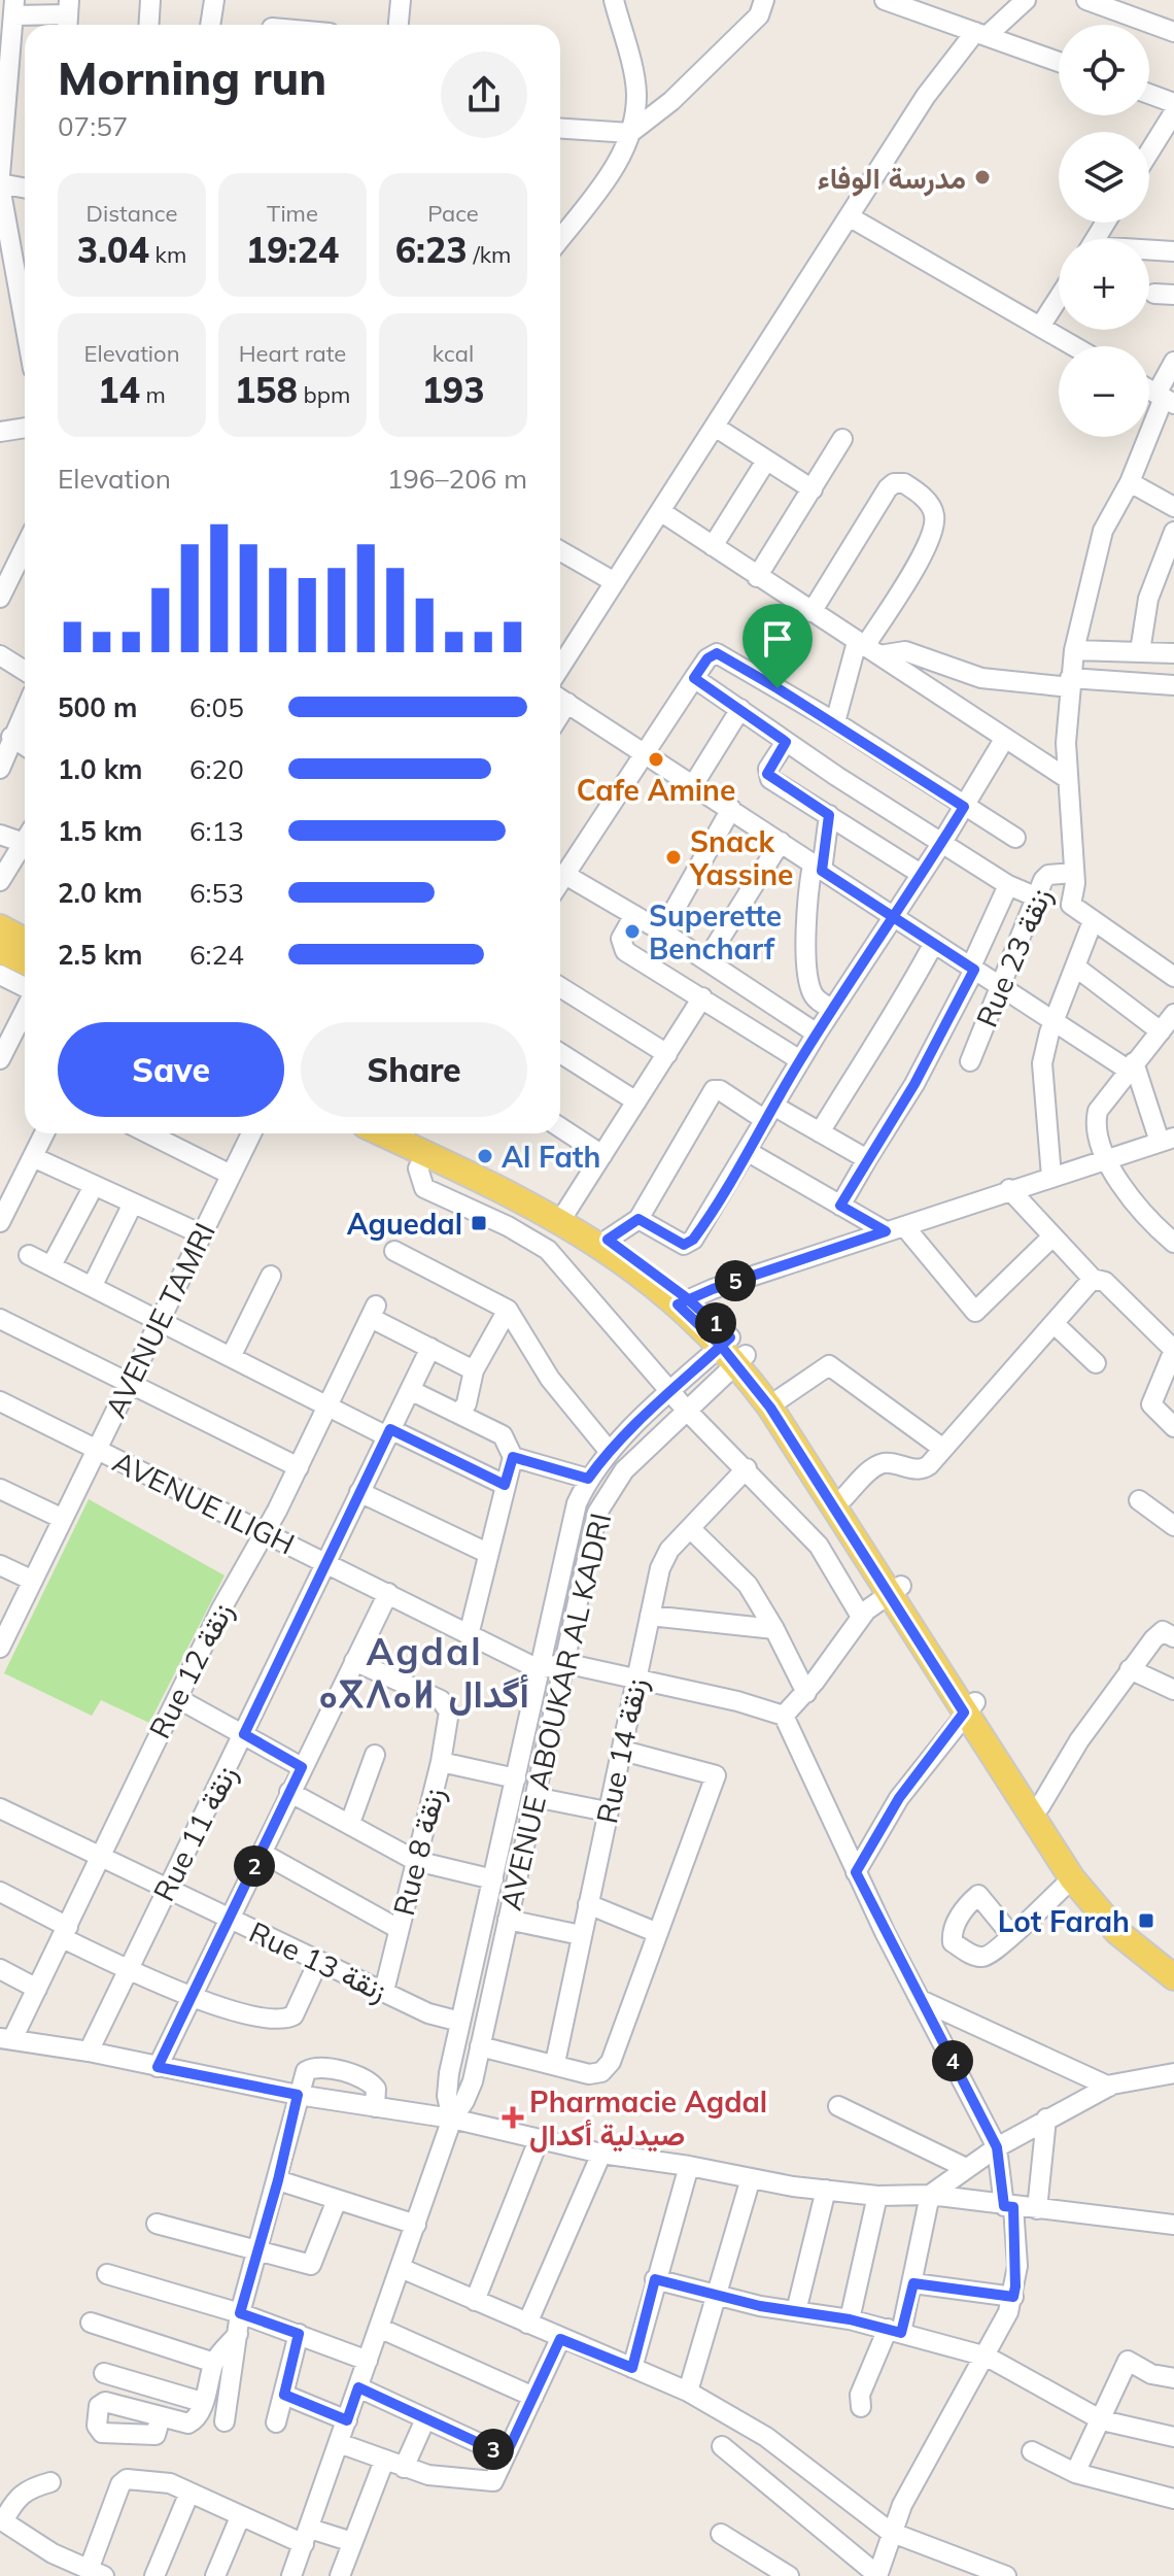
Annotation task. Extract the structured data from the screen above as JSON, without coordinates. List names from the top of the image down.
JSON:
{
  "streets": {
    "street": [
      "Rue 23 زنقة",
      "AVENUE TAMRI",
      "AVENUE ILIGH",
      "Rue 12 زنقة",
      "AVENUE ABOUKAR AL KADRI",
      "Rue 14 زنقة",
      "Rue 11 زنقة",
      "Rue 8 زنقة",
      "Rue 13 زنقة"
    ]
  },
  "crossings": [
    ["AVENUE TAMRI", "AVENUE ILIGH"],
    ["AVENUE ILIGH", "Rue 12 زنقة"],
    ["AVENUE ILIGH", "AVENUE ABOUKAR AL KADRI"],
    ["AVENUE ILIGH", "Rue 11 زنقة"],
    ["Rue 12 زنقة", "Rue 11 زنقة"],
    ["Rue 12 زنقة", "Rue 13 زنقة"],
    ["AVENUE ABOUKAR AL KADRI", "Rue 13 زنقة"],
    ["Rue 11 زنقة", "Rue 13 زنقة"],
    ["Rue 8 زنقة", "Rue 13 زنقة"]
  ],
  "districts": ["Agdal ⴰⴳⴷⴰⵍ أگدال"],
  "places": {
    "other": [
      "مدرسة الوفاء",
      "Cafe Amine",
      "Snack Yassine",
      "Superette Bencharf",
      "Al Fath"
    ],
    "transit": ["Aguedal", "Lot Farah"],
    "health": ["Pharmacie Agdal صيدلية أكدال"]
  },
  "page": {
    "map_buttons": ["+", "−"],
    "heading": ["Morning run", "07:57"],
    "stats": [
      ["Distance", "3.04 km"],
      ["Time", "19:24"],
      ["Pace", "6:23 /km"],
      ["Elevation", "14 m"],
      ["Heart rate", "158 bpm"],
      ["kcal", "193"]
    ],
    "chart": ["Elevation", "196–206 m"],
    "list": [
      {
        "name": "500 m",
        "note": "6:05"
      },
      {
        "name": "1.0 km",
        "note": "6:20"
      },
      {
        "name": "1.5 km",
        "note": "6:13"
      },
      {
        "name": "2.0 km",
        "note": "6:53"
      },
      {
        "name": "2.5 km",
        "note": "6:24"
      }
    ],
    "buttons": ["Save", "Share"],
    "pins": [
      "5",
      "1",
      "2",
      "4",
      "3"
    ]
  }
}
